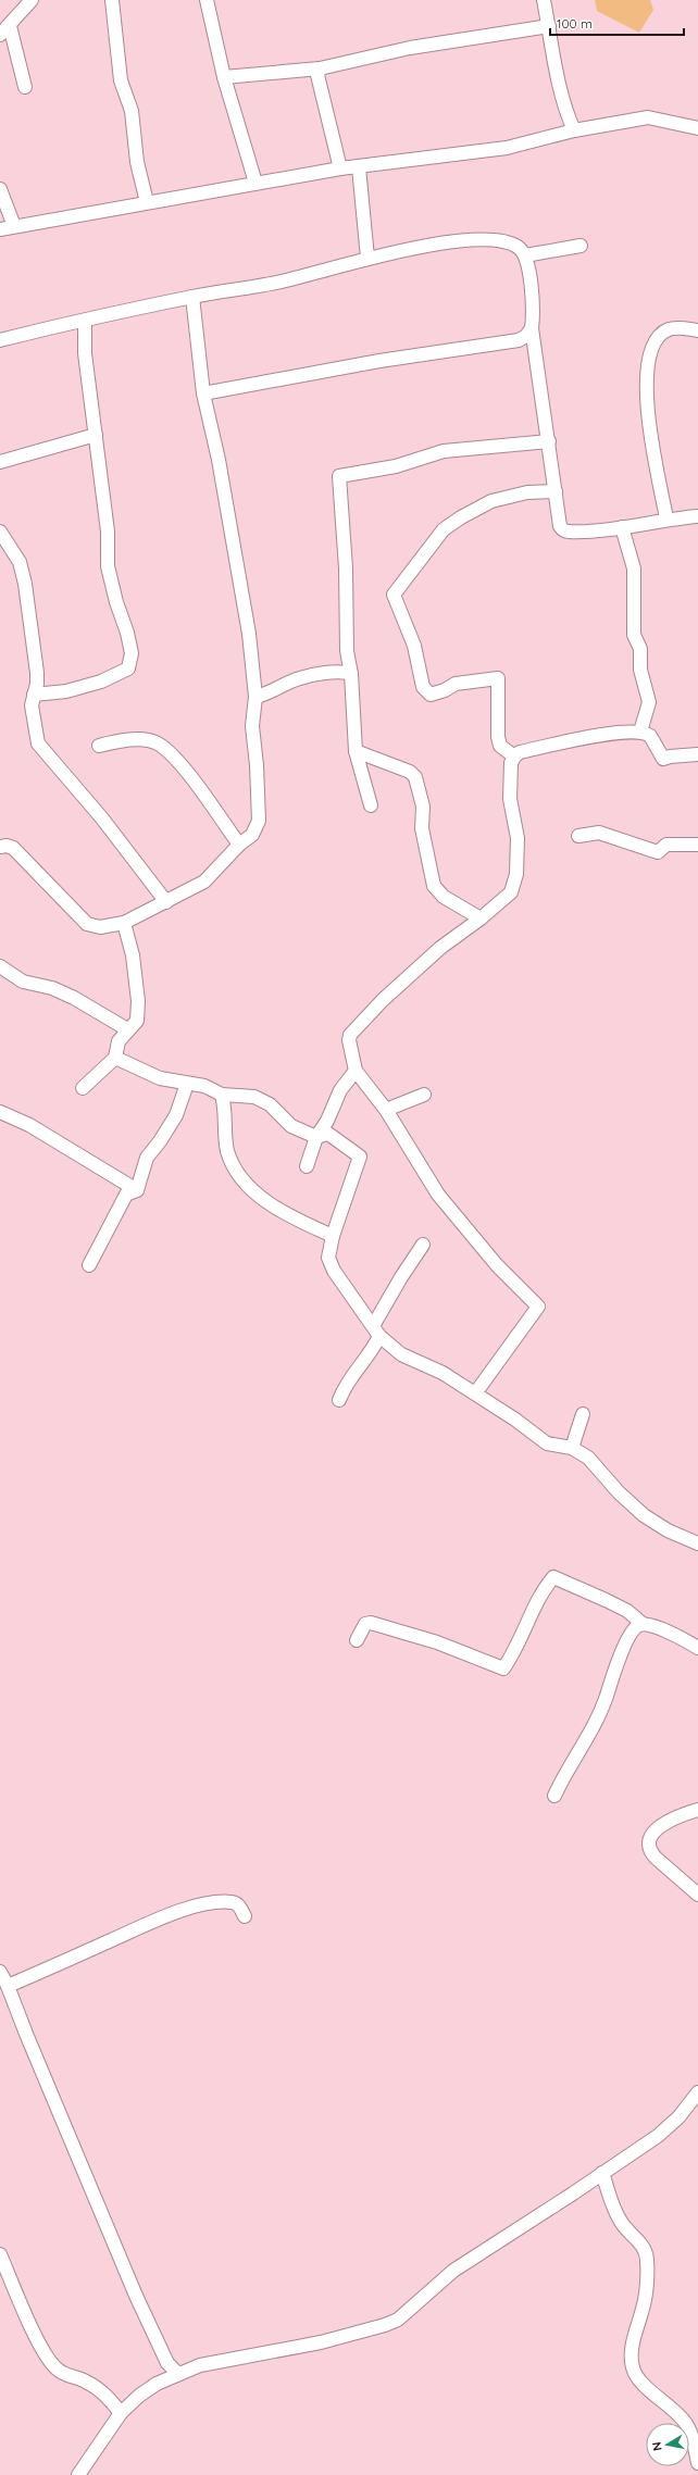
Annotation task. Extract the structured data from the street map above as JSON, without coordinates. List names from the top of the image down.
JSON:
{
  "scale_bar": "100 m",
  "north": "left"
}
